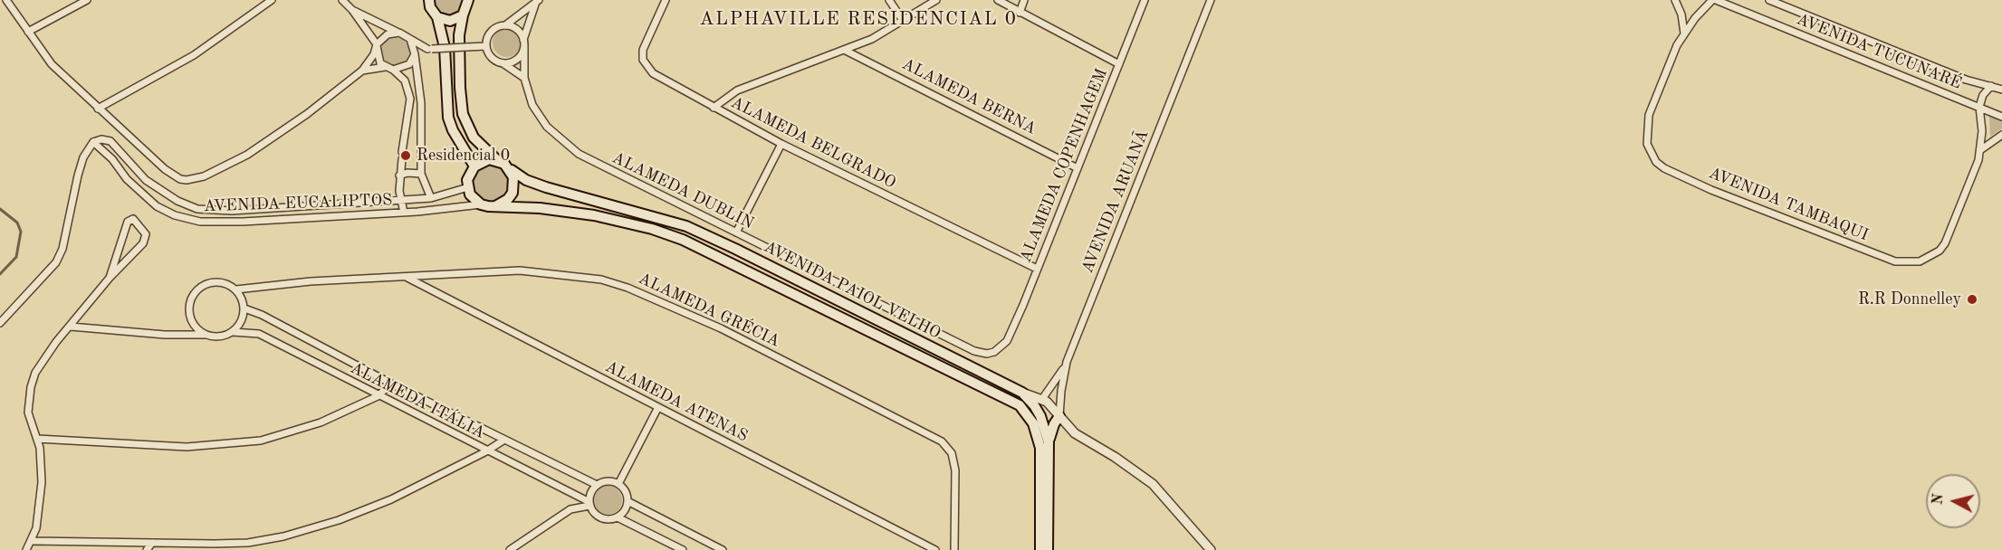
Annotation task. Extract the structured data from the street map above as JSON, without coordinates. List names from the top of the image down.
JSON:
{
  "streets": {
    "main road": ["AVENIDA PAIOL VELHO"],
    "street": [
      "AVENIDA TUCUNARÉ",
      "ALAMEDA BERNA",
      "ALAMEDA BELGRADO",
      "ALAMEDA COPENHAGEM",
      "ALAMEDA DUBLIN",
      "AVENIDA ARUANÃ",
      "AVENIDA EUCALIPTOS",
      "AVENIDA TAMBAQUI",
      "ALAMEDA GRÉCIA",
      "ALAMEDA ITÁLIA",
      "ALAMEDA ATENAS"
    ]
  },
  "crossings": [
    ["AVENIDA TUCUNARÉ", "AVENIDA TAMBAQUI"],
    ["ALAMEDA BERNA", "ALAMEDA COPENHAGEM"],
    ["ALAMEDA BELGRADO", "ALAMEDA COPENHAGEM"],
    ["ALAMEDA COPENHAGEM", "ALAMEDA DUBLIN"],
    ["AVENIDA EUCALIPTOS", "AVENIDA PAIOL VELHO"],
    ["ALAMEDA GRÉCIA", "ALAMEDA ITÁLIA"],
    ["ALAMEDA GRÉCIA", "ALAMEDA ATENAS"]
  ],
  "districts": ["ALPHAVILLE RESIDENCIAL 0"],
  "places": ["Residencial 0", "R.R Donnelley"],
  "north": "left"
}
